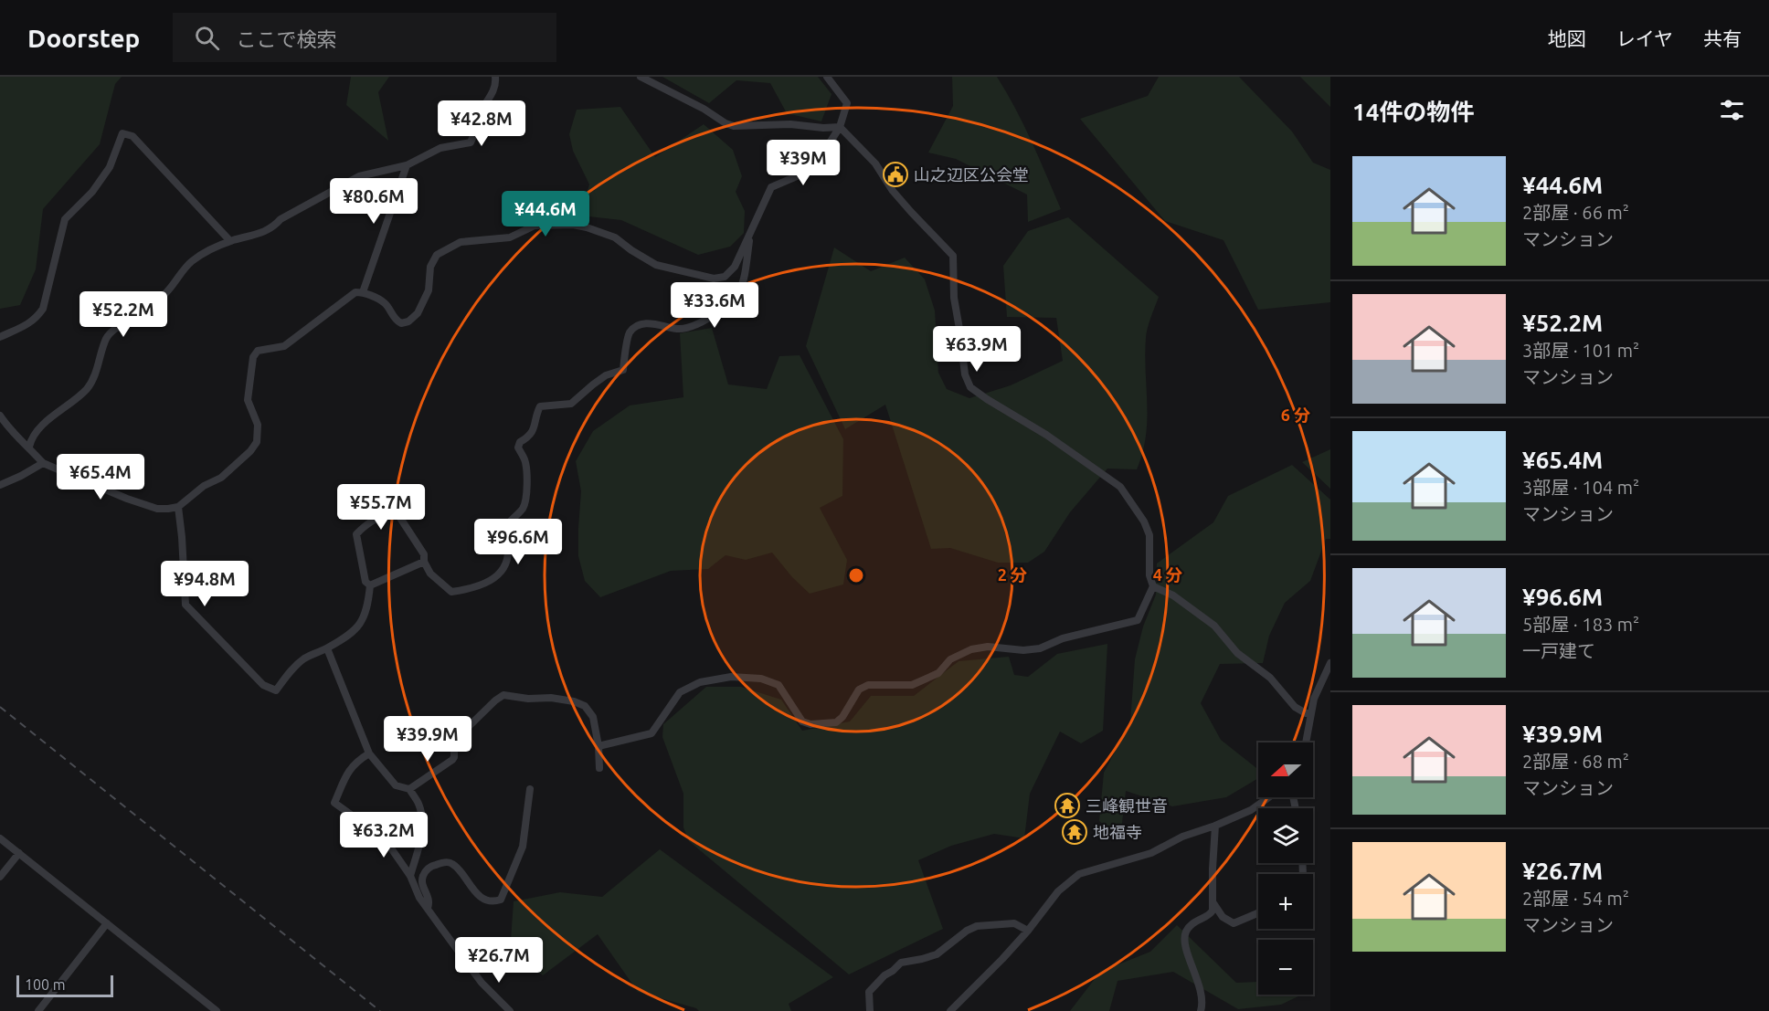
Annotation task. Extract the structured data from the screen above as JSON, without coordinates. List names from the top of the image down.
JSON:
{
  "places": {
    "public building": ["山之辺区公会堂"],
    "temple": ["三峰観世音", "地福寺"]
  },
  "scale_bar": "100 m",
  "north": "left",
  "page": {
    "header": "Doorstep",
    "search": "ここで検索",
    "nav": ["地図", "レイヤ", "共有"],
    "heading": "14件の物件",
    "price": [
      "¥42.8M",
      "¥39M",
      "¥80.6M",
      "¥44.6M",
      "¥33.6M",
      "¥52.2M",
      "¥63.9M",
      "¥65.4M",
      "¥55.7M",
      "¥96.6M",
      "¥94.8M",
      "¥39.9M",
      "¥63.2M",
      "¥26.7M"
    ],
    "list": [
      {
        "name": "¥44.6M",
        "note": "2部屋 · 66 m² · マンション"
      },
      {
        "name": "¥52.2M",
        "note": "3部屋 · 101 m² · マンション"
      },
      {
        "name": "¥65.4M",
        "note": "3部屋 · 104 m² · マンション"
      },
      {
        "name": "¥96.6M",
        "note": "5部屋 · 183 m² · 一戸建て"
      },
      {
        "name": "¥39.9M",
        "note": "2部屋 · 68 m² · マンション"
      },
      {
        "name": "¥26.7M",
        "note": "2部屋 · 54 m² · マンション"
      }
    ],
    "map_buttons": ["+", "−"],
    "scale": "100 m"
  },
  "rings": ["6 分", "2 分", "4 分"]
}
